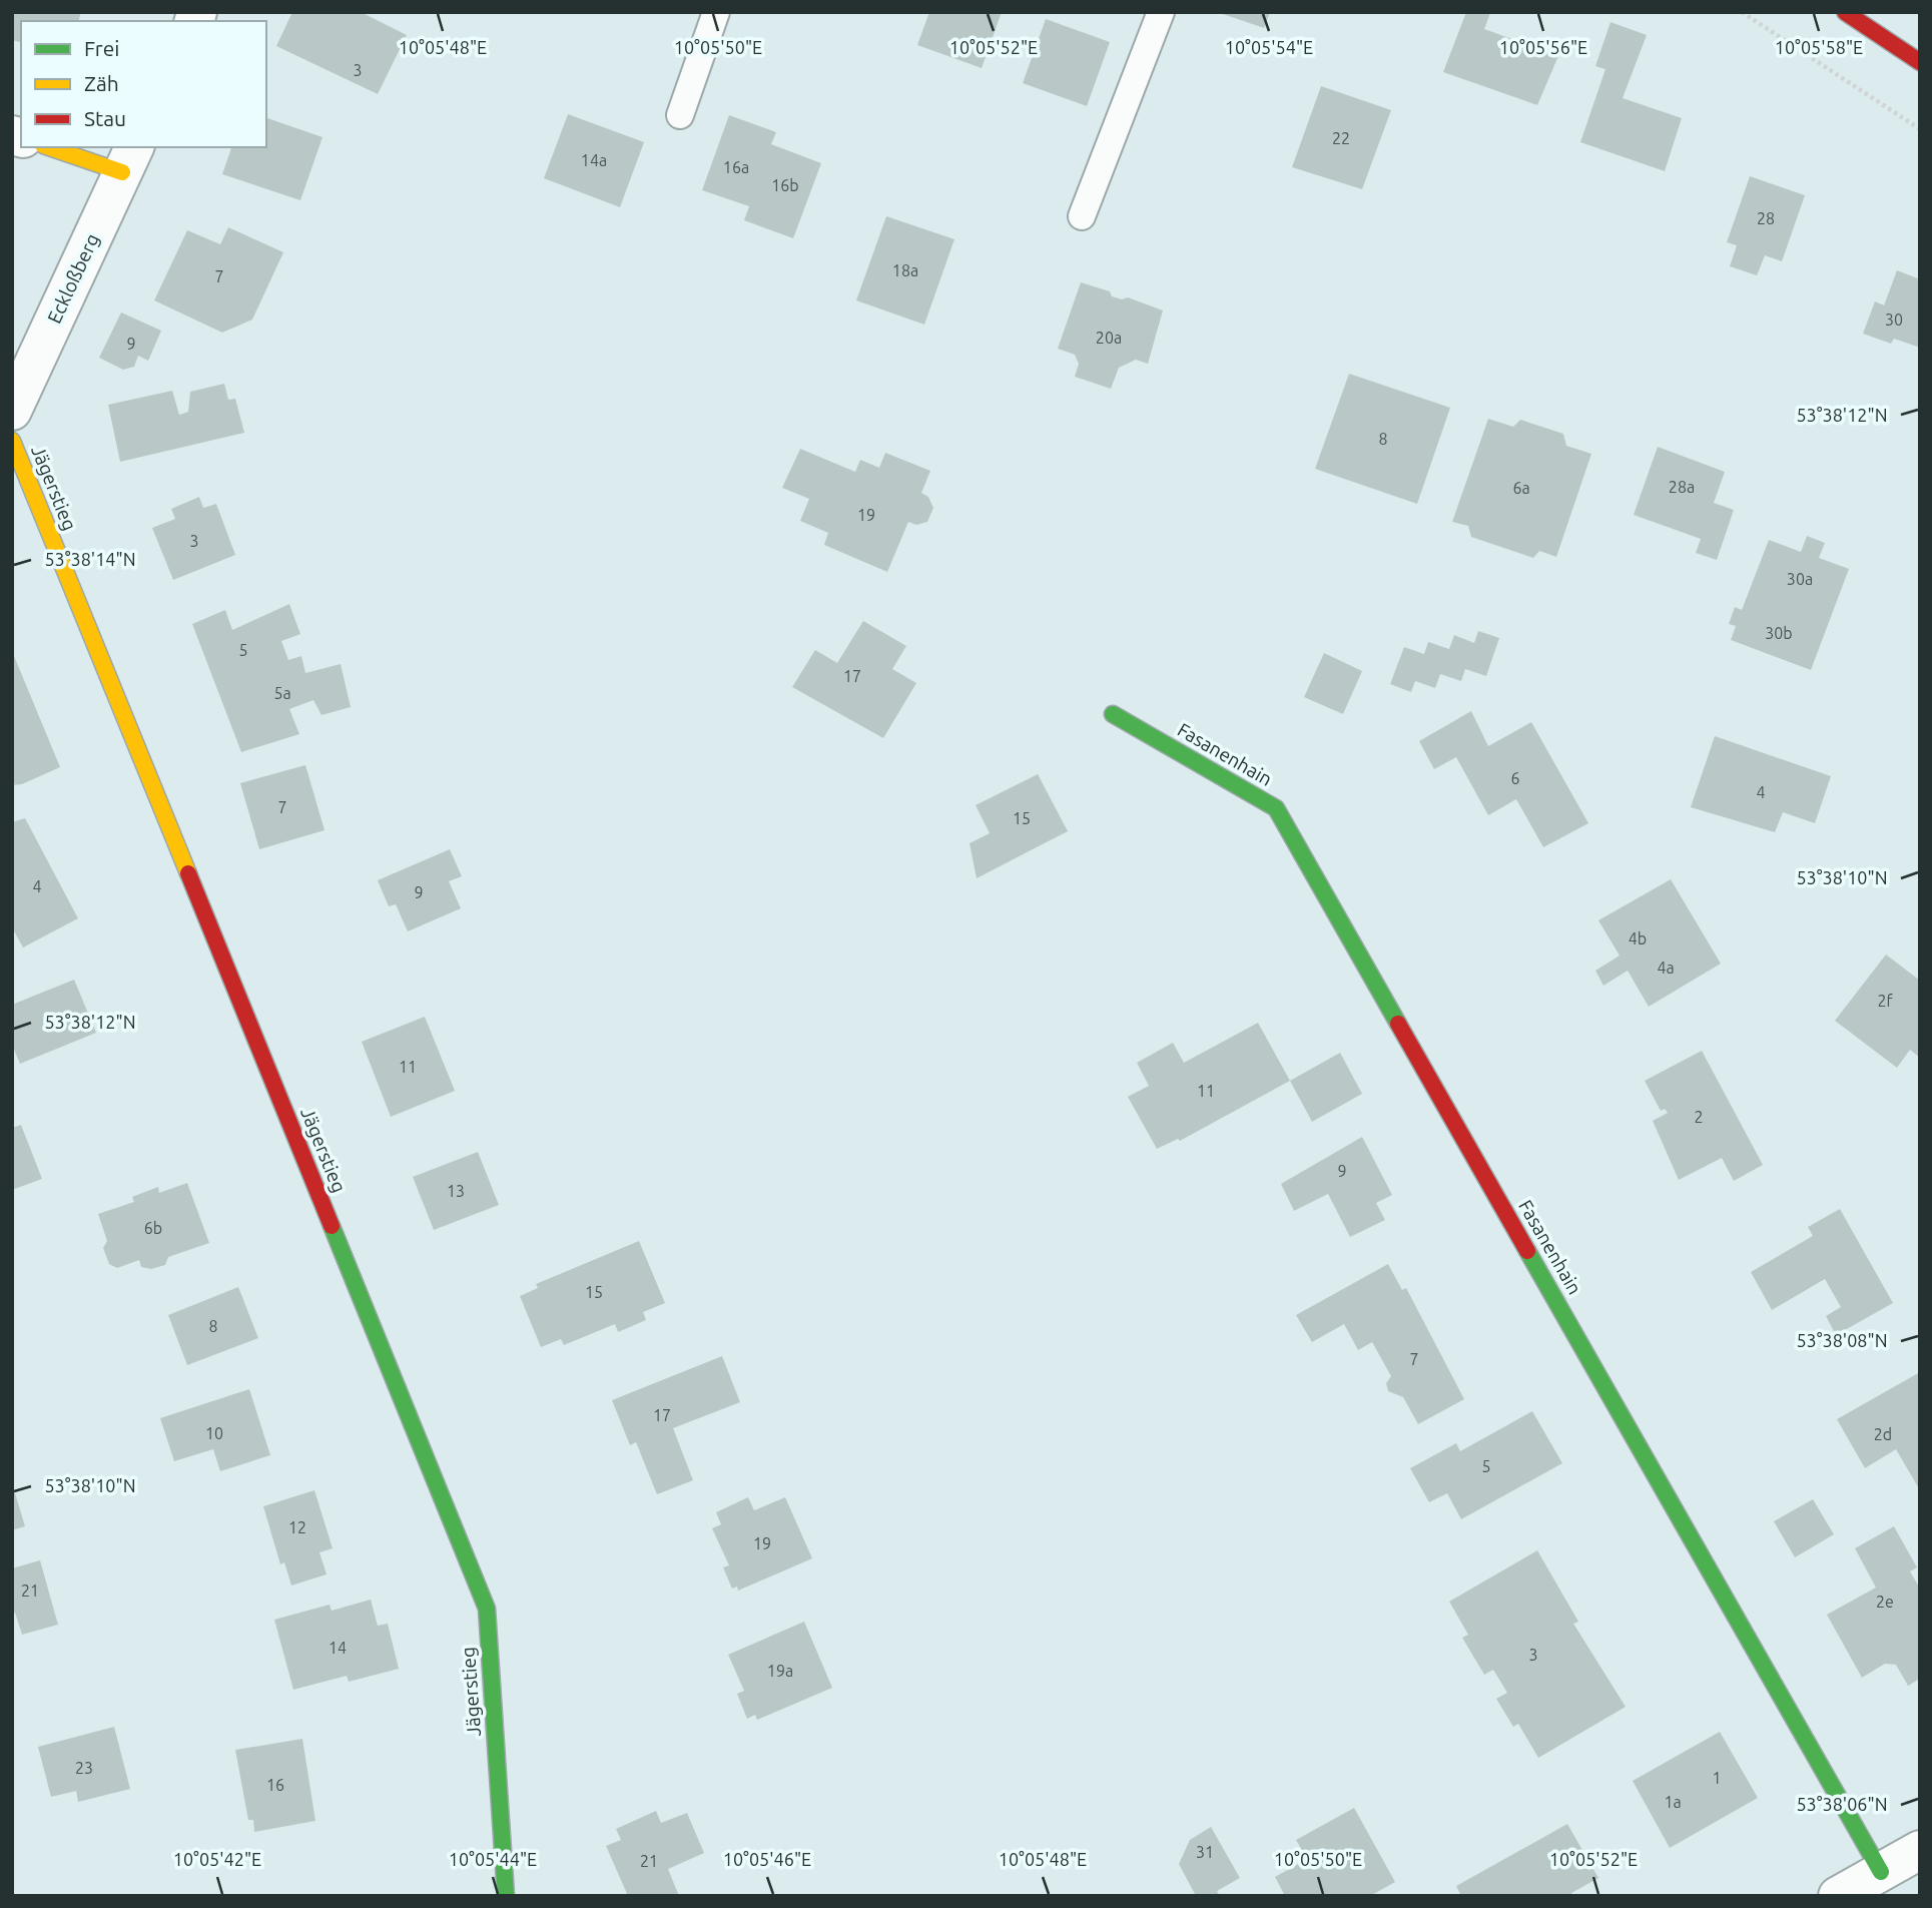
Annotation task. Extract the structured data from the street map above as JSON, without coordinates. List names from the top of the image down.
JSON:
{
  "streets": {
    "street": ["Eckloßberg", "Jägerstieg", "Fasanenhain"]
  },
  "house_numbers": [
    "3",
    "22",
    "14a",
    "16a",
    "16b",
    "28",
    "18a",
    "7",
    "30",
    "20a",
    "9",
    "8",
    "28a",
    "6a",
    "19",
    "3",
    "30a",
    "30b",
    "5",
    "17",
    "5a",
    "6",
    "4",
    "7",
    "15",
    "4",
    "9",
    "4b",
    "4a",
    "2f",
    "11",
    "11",
    "2",
    "9",
    "13",
    "6b",
    "15",
    "8",
    "7",
    "17",
    "10",
    "2d",
    "5",
    "12",
    "19",
    "21",
    "2e",
    "14",
    "3",
    "19a",
    "23",
    "1",
    "16",
    "1a",
    "31",
    "21"
  ],
  "legend": ["Frei", "Zäh", "Stau"],
  "coordinates": [
    "10°05'58\"E",
    "10°05'48\"E",
    "10°05'50\"E",
    "10°05'52\"E",
    "10°05'54\"E",
    "10°05'56\"E",
    "53°38'12\"N",
    "53°38'14\"N",
    "53°38'10\"N",
    "53°38'08\"N",
    "53°38'06\"N",
    "10°05'42\"E",
    "10°05'44\"E",
    "10°05'46\"E"
  ]
}
